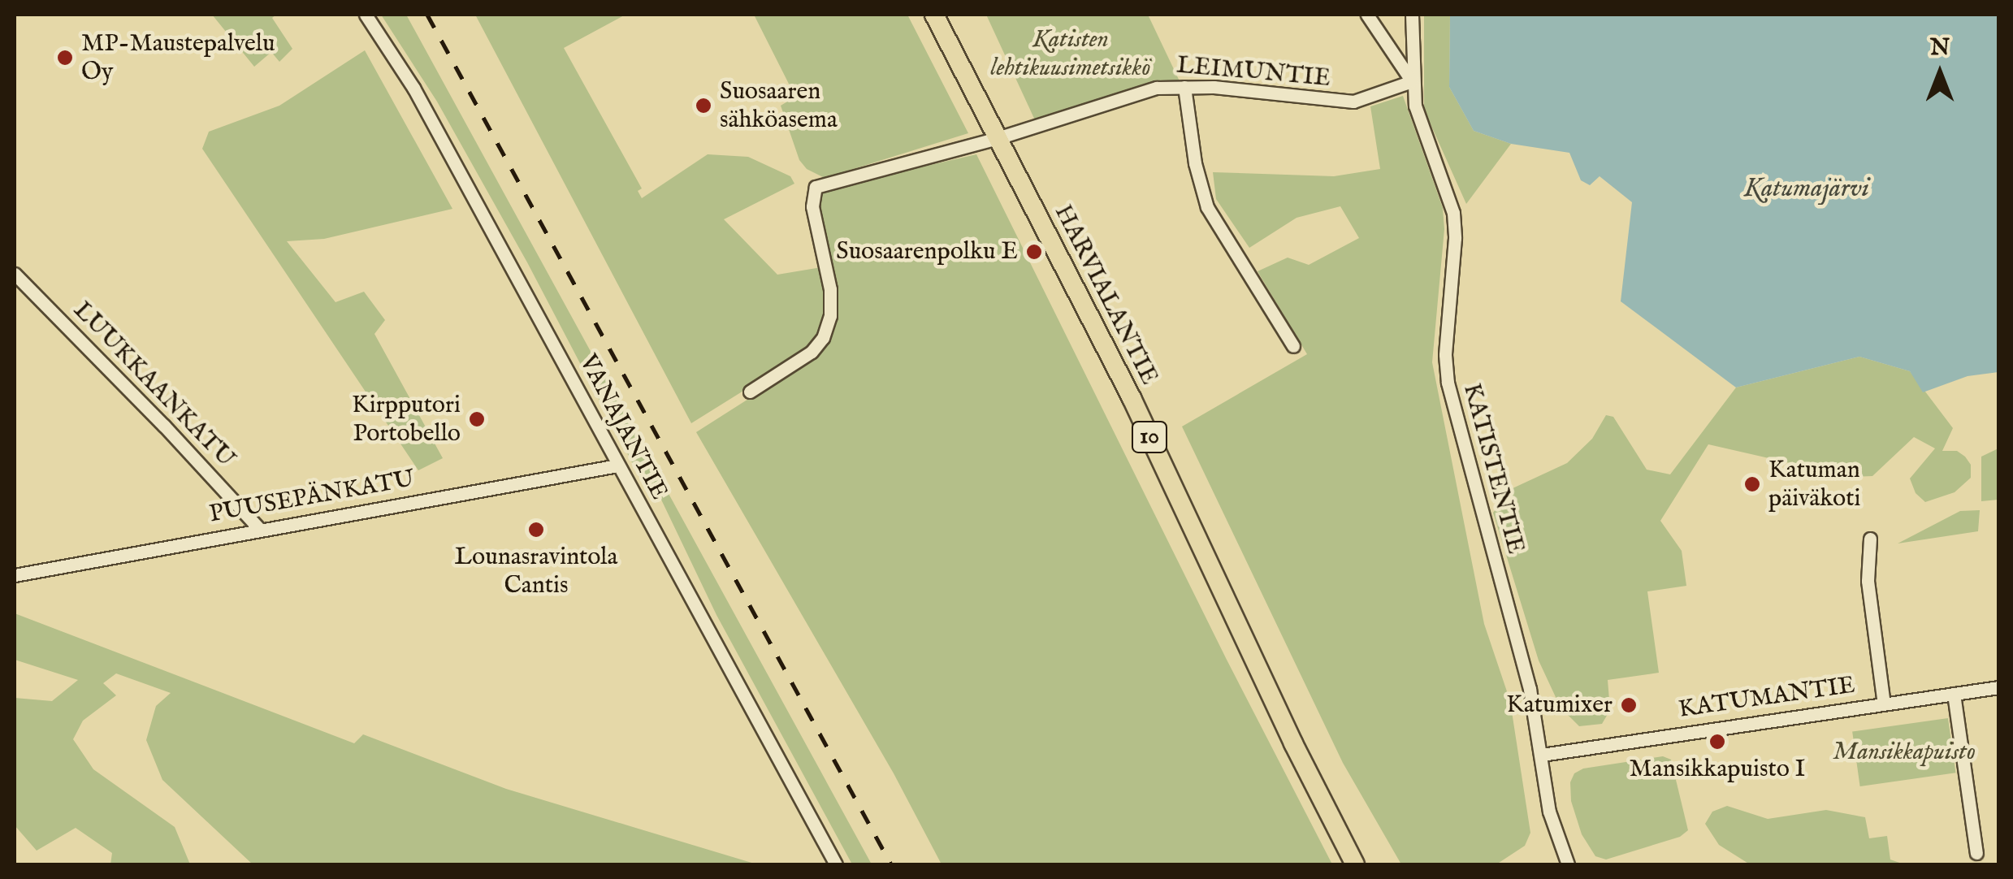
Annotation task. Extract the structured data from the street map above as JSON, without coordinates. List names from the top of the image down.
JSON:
{
  "streets": {
    "highway": ["HARVIALANTIE", "10"],
    "street": [
      "LEIMUNTIE",
      "LUUKKAANKATU",
      "VANAJANTIE",
      "KATISTENTIE",
      "PUUSEPÄNKATU",
      "KATUMANTIE"
    ]
  },
  "crossings": [
    ["LEIMUNTIE", "HARVIALANTIE"],
    ["LEIMUNTIE", "KATISTENTIE"],
    ["LUUKKAANKATU", "PUUSEPÄNKATU"],
    ["VANAJANTIE", "PUUSEPÄNKATU"],
    ["KATISTENTIE", "KATUMANTIE"]
  ],
  "water": ["Katumajärvi"],
  "parks": ["Katisten lehtikuusimetsikkö", "Mansikkapuisto"],
  "places": [
    "MP-Maustepalvelu Oy",
    "Suosaaren sähköasema",
    "Suosaarenpolku E",
    "Kirpputori Portobello",
    "Katuman päiväkoti",
    "Lounasravintola Cantis",
    "Katumixer",
    "Mansikkapuisto I"
  ],
  "north": "top"
}
